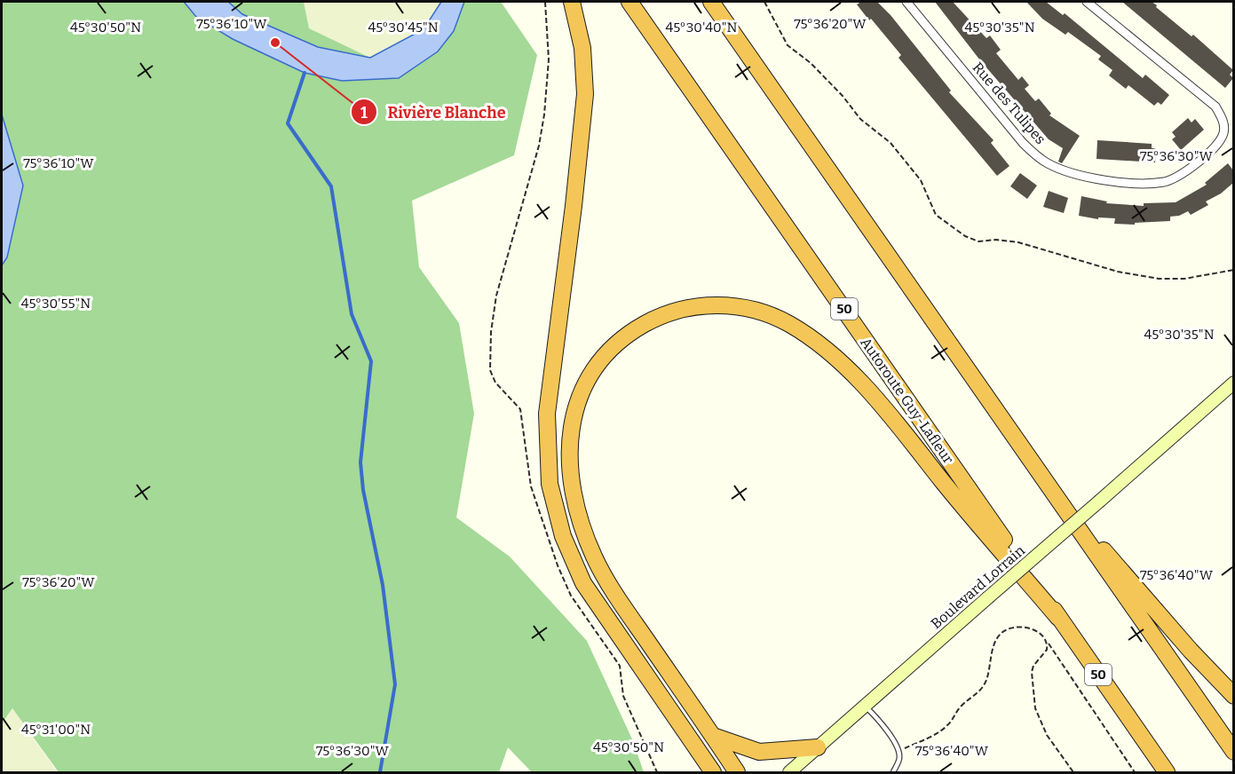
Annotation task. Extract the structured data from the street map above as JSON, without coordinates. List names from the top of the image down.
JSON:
{
  "streets": {
    "highway": ["50", "Autoroute Guy-Lafleur"],
    "main road": ["Boulevard Lorrain"],
    "street": ["Rue des Tulipes"]
  },
  "places": ["Rivière Blanche"],
  "coordinates": [
    "75°36'10\"W",
    "75°36'20\"W",
    "45°30'40\"N",
    "45°30'35\"N",
    "45°30'50\"N",
    "45°30'45\"N",
    "75°36'30\"W",
    "45°30'55\"N",
    "75°36'40\"W",
    "45°31'00\"N"
  ]
}
